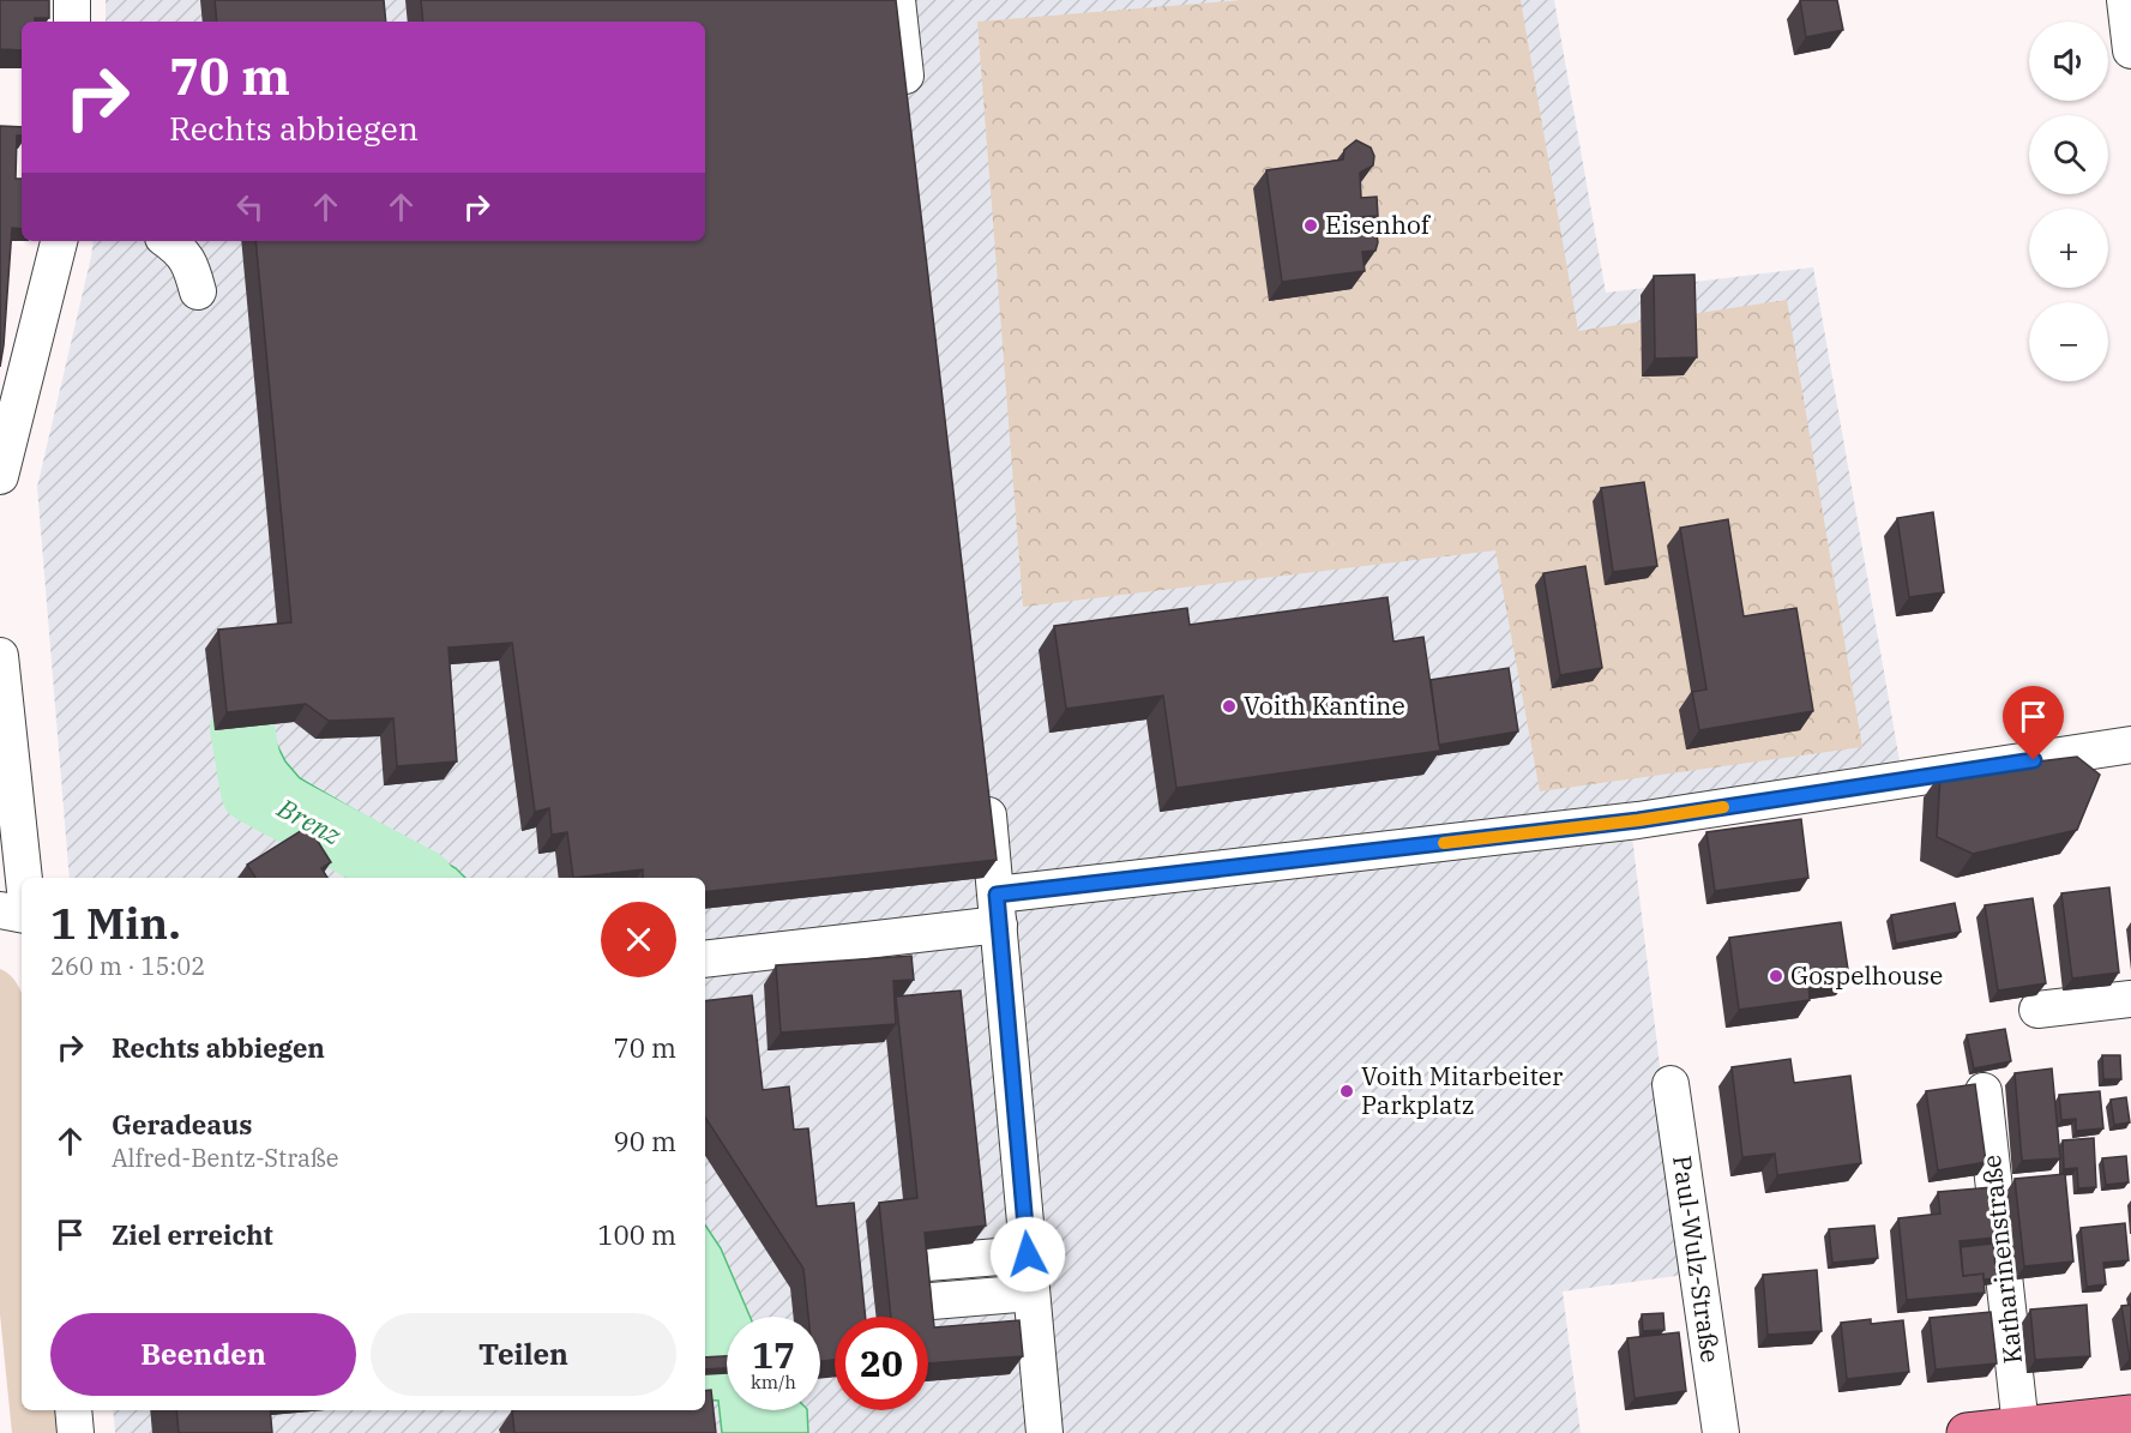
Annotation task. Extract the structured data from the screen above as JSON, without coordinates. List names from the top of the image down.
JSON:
{
  "streets": {
    "street": ["Paul-Wulz-Straße", "Katharinenstraße"]
  },
  "water": ["Brenz"],
  "places": [
    "Eisenhof",
    "Voith Kantine",
    "Gospelhouse",
    "Voith Mitarbeiter Parkplatz"
  ],
  "page": {
    "map_buttons": ["+", "−"],
    "turn": ["70 m", "Rechts abbiegen"],
    "heading": ["1 Min.", "260 m · 15:02"],
    "list": [
      {
        "name": "Rechts abbiegen",
        "value": "70 m"
      },
      {
        "name": "Geradeaus",
        "note": "Alfred-Bentz-Straße",
        "value": "90 m"
      },
      {
        "name": "Ziel erreicht",
        "value": "100 m"
      }
    ],
    "buttons": ["Beenden", "Teilen"],
    "speed": "17 km/h",
    "limit": "20"
  }
}
